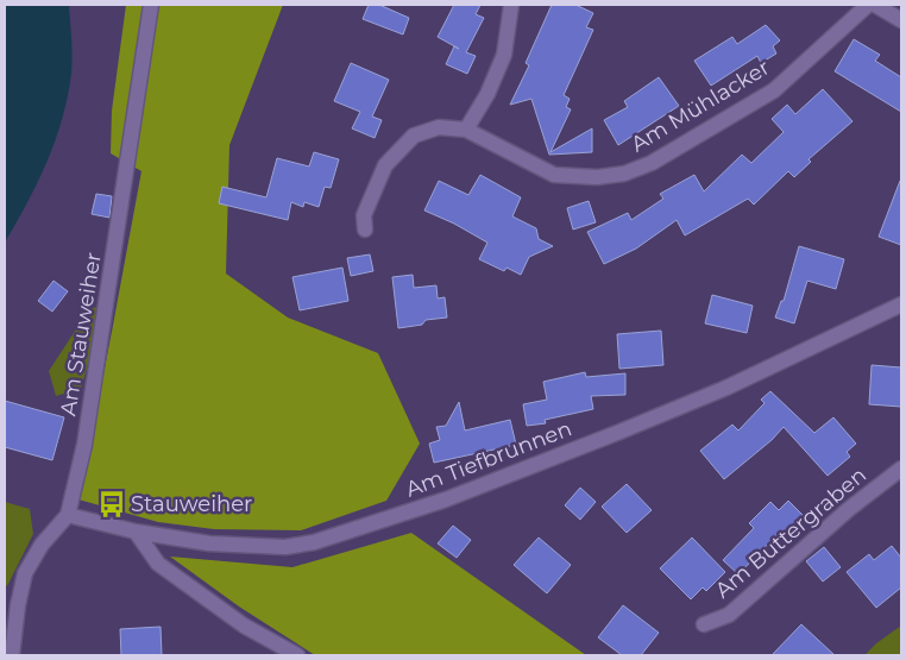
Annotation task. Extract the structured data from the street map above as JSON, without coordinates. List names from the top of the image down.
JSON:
{
  "streets": {
    "street": [
      "Am Mühlacker",
      "Am Stauweiher",
      "Am Tiefbrunnen",
      "Am Buttergraben"
    ]
  },
  "crossings": [
    ["Am Stauweiher", "Am Tiefbrunnen"]
  ],
  "places": {
    "bus stop": ["Stauweiher"]
  }
}
